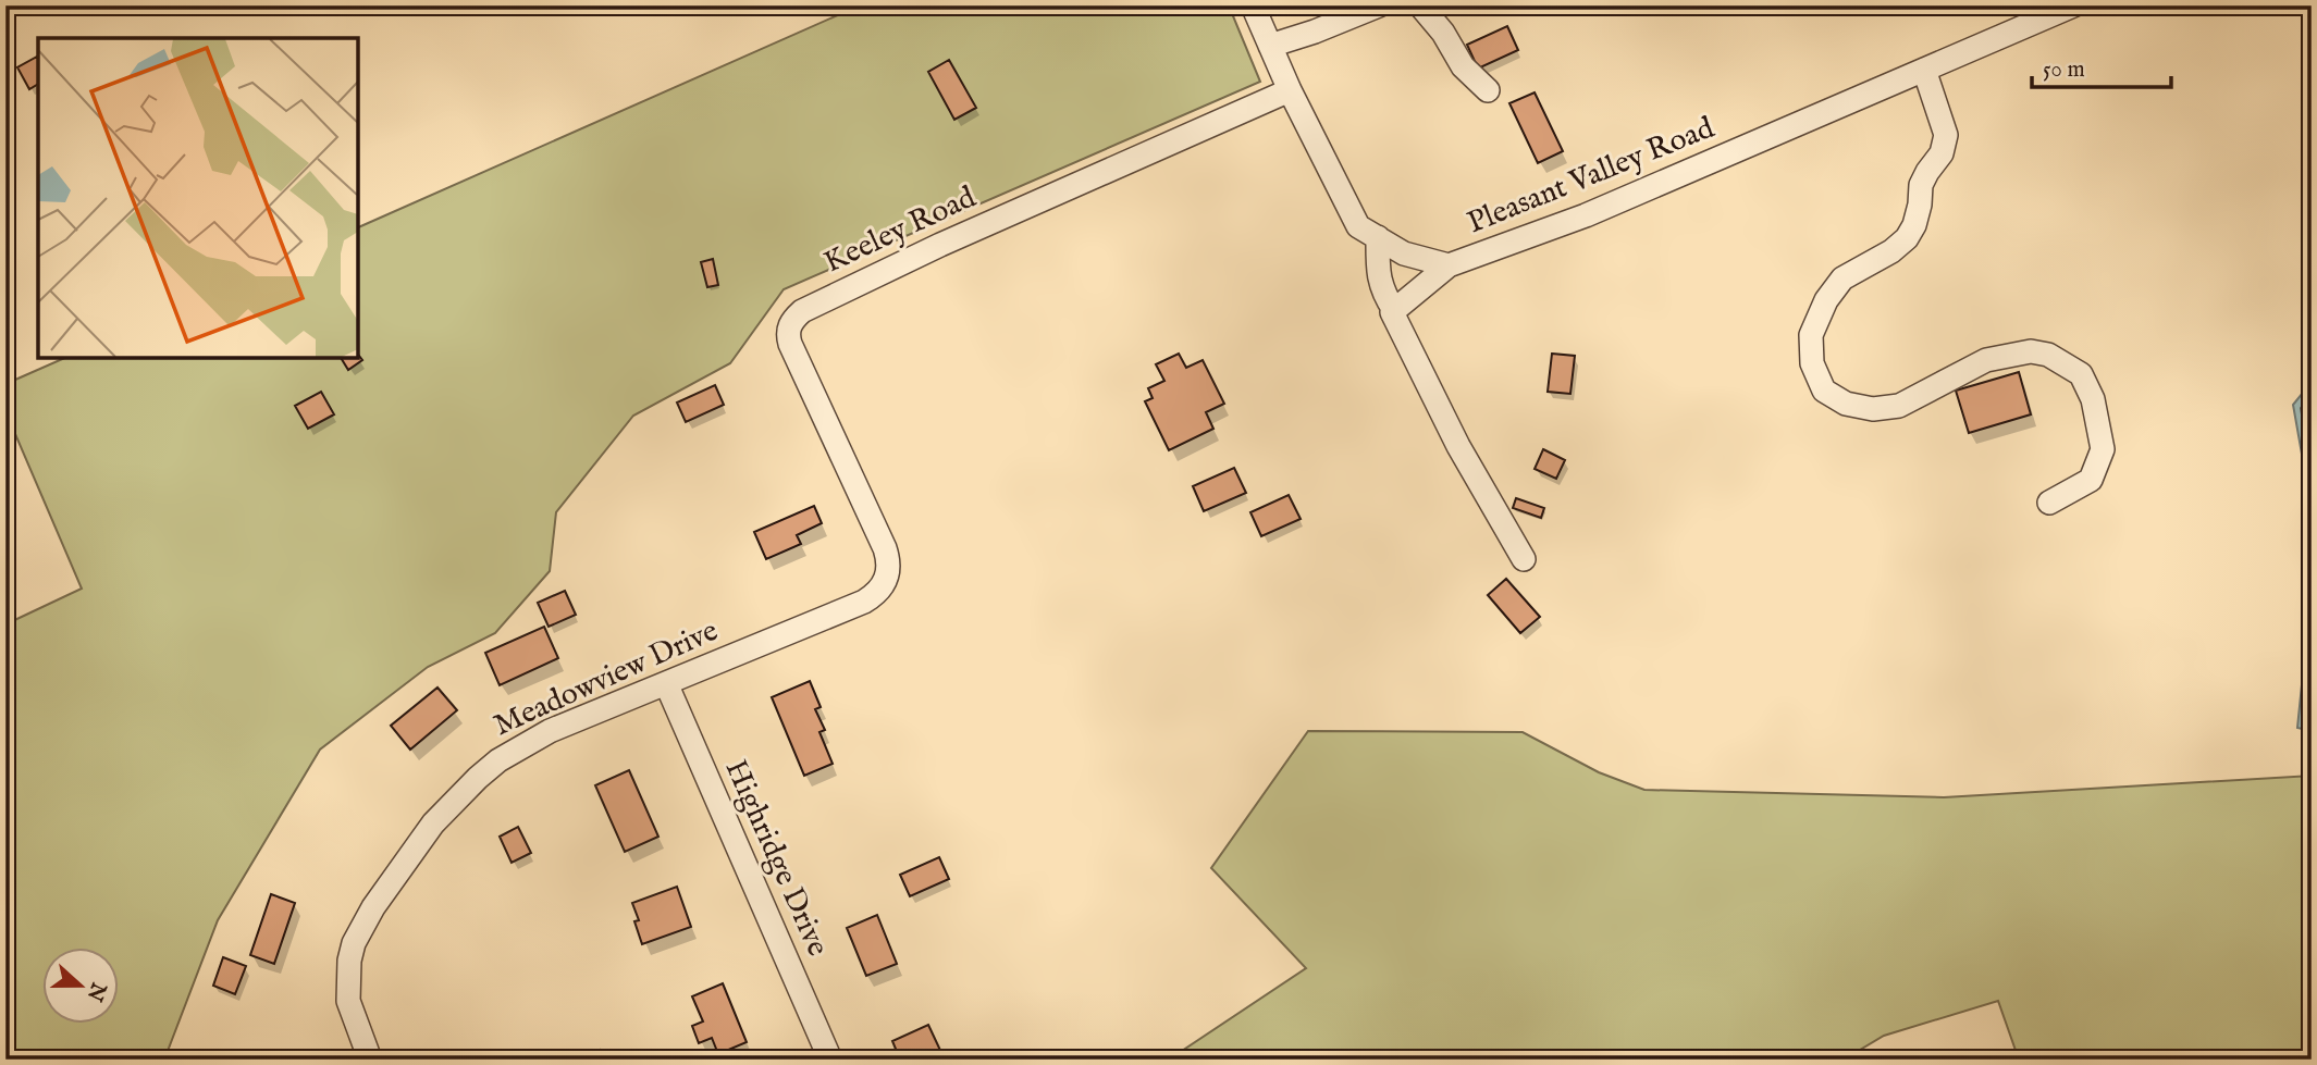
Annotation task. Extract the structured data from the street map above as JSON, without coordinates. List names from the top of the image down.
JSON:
{
  "streets": {
    "street": [
      "Pleasant Valley Road",
      "Keeley Road",
      "Meadowview Drive",
      "Highridge Drive"
    ]
  },
  "crossings": [
    ["Pleasant Valley Road", "Keeley Road"],
    ["Keeley Road", "Meadowview Drive"],
    ["Meadowview Drive", "Highridge Drive"]
  ],
  "scale_bar": "50 m",
  "north": "right"
}
